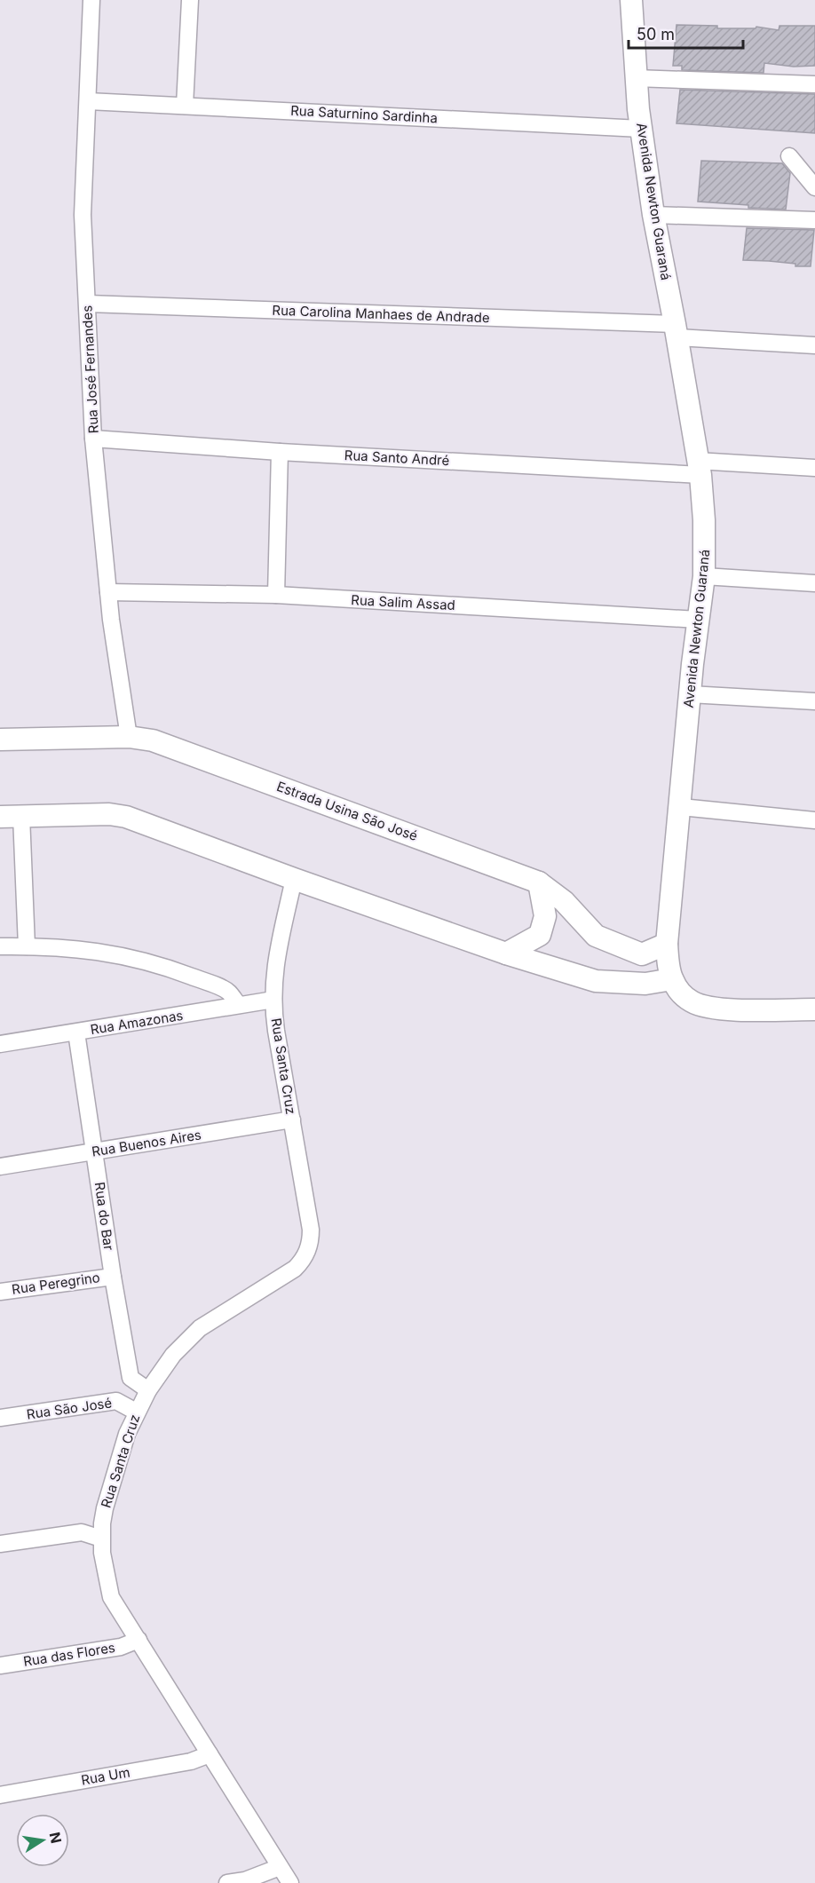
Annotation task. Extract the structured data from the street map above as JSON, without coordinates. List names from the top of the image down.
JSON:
{
  "streets": {
    "main road": ["Avenida Newton Guaraná", "Estrada Usina São José"],
    "street": [
      "Rua Saturnino Sardinha",
      "Rua Carolina Manhaes de Andrade",
      "Rua José Fernandes",
      "Rua Santo André",
      "Rua Salim Assad",
      "Rua Amazonas",
      "Rua Santa Cruz",
      "Rua Buenos Aires",
      "Rua do Bar",
      "Rua Peregrino",
      "Rua São José",
      "Rua das Flores",
      "Rua Um"
    ]
  },
  "crossings": [
    ["Rua Saturnino Sardinha", "Avenida Newton Guaraná"],
    ["Rua Saturnino Sardinha", "Rua José Fernandes"],
    ["Avenida Newton Guaraná", "Rua Carolina Manhaes de Andrade"],
    ["Avenida Newton Guaraná", "Rua Santo André"],
    ["Avenida Newton Guaraná", "Rua Salim Assad"],
    ["Avenida Newton Guaraná", "Estrada Usina São José"],
    ["Rua Carolina Manhaes de Andrade", "Rua José Fernandes"],
    ["Rua José Fernandes", "Rua Santo André"],
    ["Rua José Fernandes", "Rua Salim Assad"],
    ["Rua José Fernandes", "Estrada Usina São José"],
    ["Rua Amazonas", "Rua Santa Cruz"],
    ["Rua Amazonas", "Rua do Bar"],
    ["Rua Santa Cruz", "Rua Buenos Aires"],
    ["Rua Santa Cruz", "Rua do Bar"],
    ["Rua Santa Cruz", "Rua São José"],
    ["Rua Santa Cruz", "Rua das Flores"],
    ["Rua Santa Cruz", "Rua Um"],
    ["Rua Buenos Aires", "Rua do Bar"],
    ["Rua do Bar", "Rua Peregrino"]
  ],
  "scale_bar": "50 m",
  "north": "right"
}
